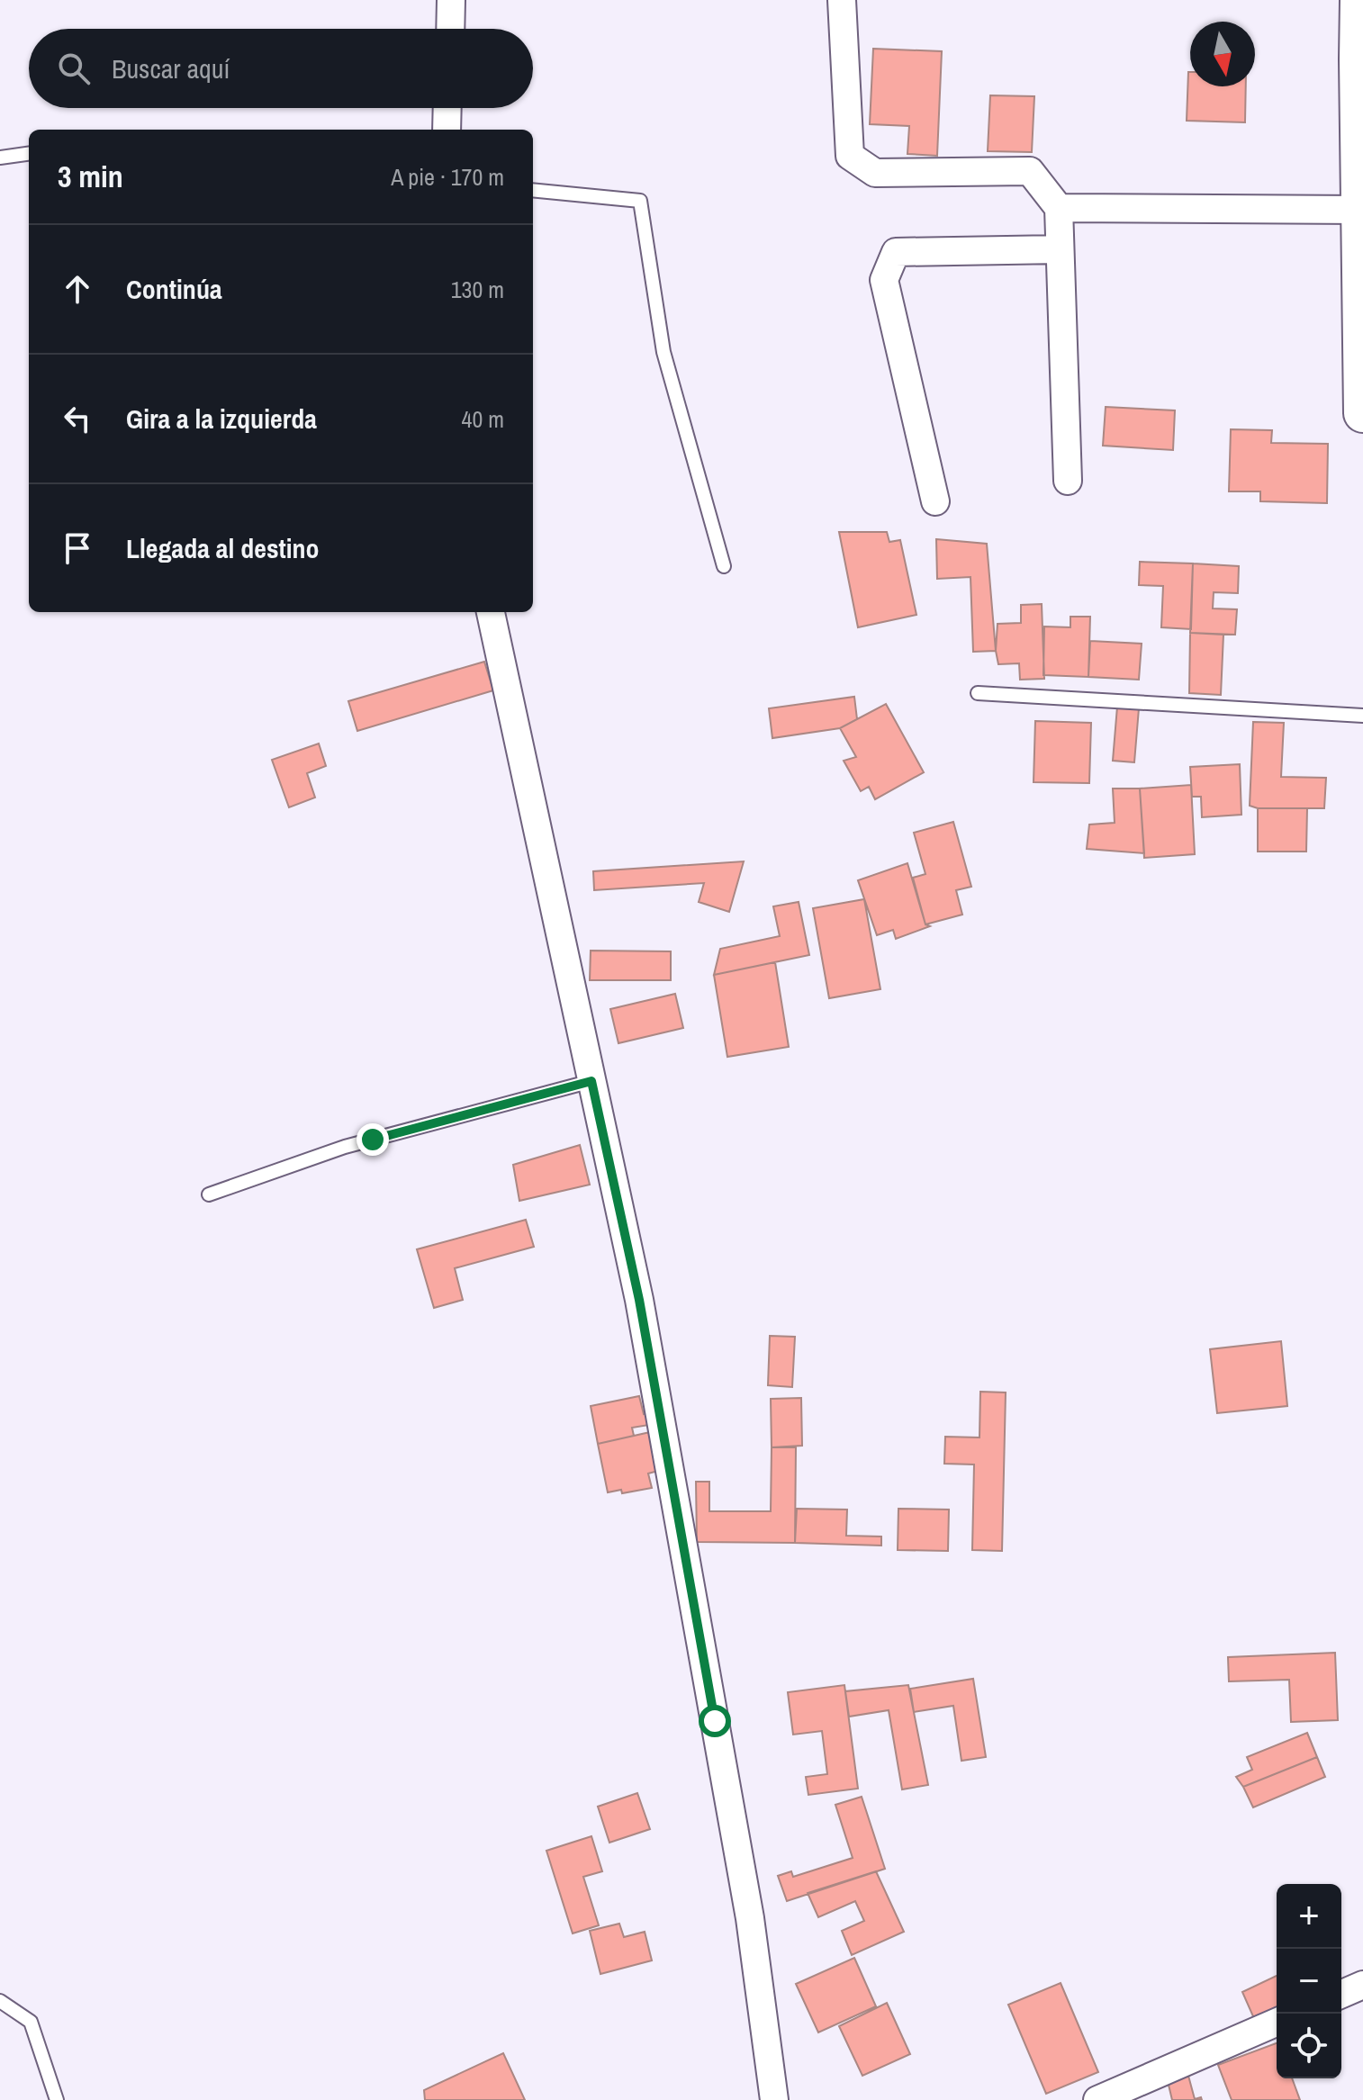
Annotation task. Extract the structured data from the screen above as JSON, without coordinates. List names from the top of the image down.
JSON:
{
  "north": "bottom",
  "page": {
    "search": "Buscar aquí",
    "heading": ["3 min", "A pie · 170 m"],
    "list": [
      ["Continúa", "130 m"],
      ["Gira a la izquierda", "40 m"],
      "Llegada al destino"
    ],
    "map_buttons": ["+", "−"]
  }
}
